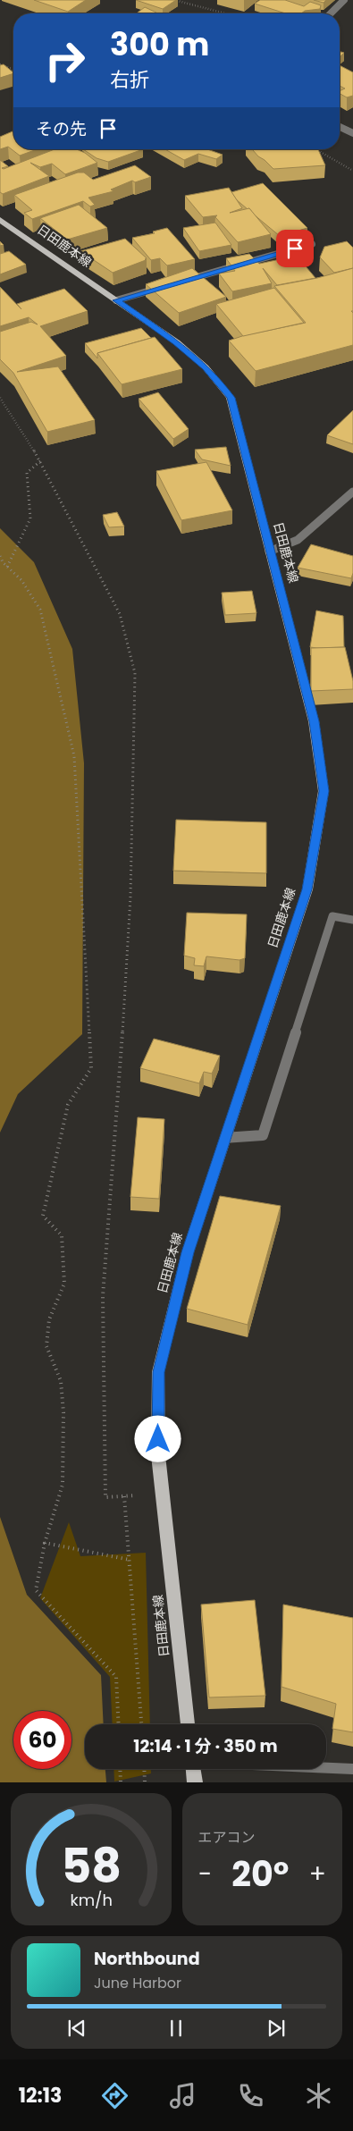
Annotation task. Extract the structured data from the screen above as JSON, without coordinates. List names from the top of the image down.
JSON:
{
  "streets": {
    "main road": ["日田鹿本線"]
  },
  "page": {
    "turn": ["300 m", "右折"],
    "then": "その先",
    "limit": "60",
    "trip": "12:14 · 1 分 · 350 m",
    "tile": "エアコン",
    "heat": ["−", "20°", "+"],
    "song": ["Northbound", "June Harbor"],
    "tabs": "12:13",
    "gauge": ["58", "km/h"]
  }
}
